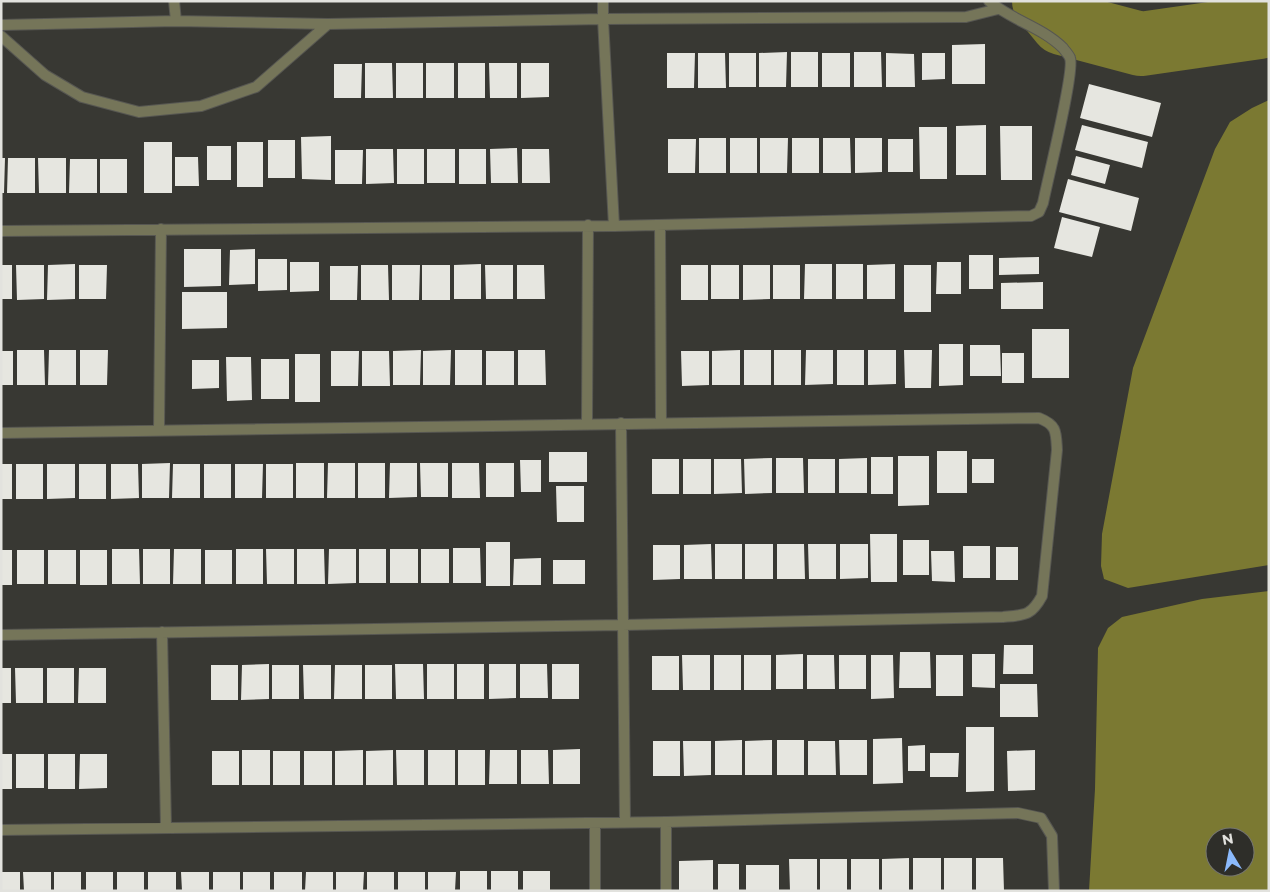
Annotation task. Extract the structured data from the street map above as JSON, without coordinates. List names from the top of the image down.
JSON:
{
  "north": "top"
}
